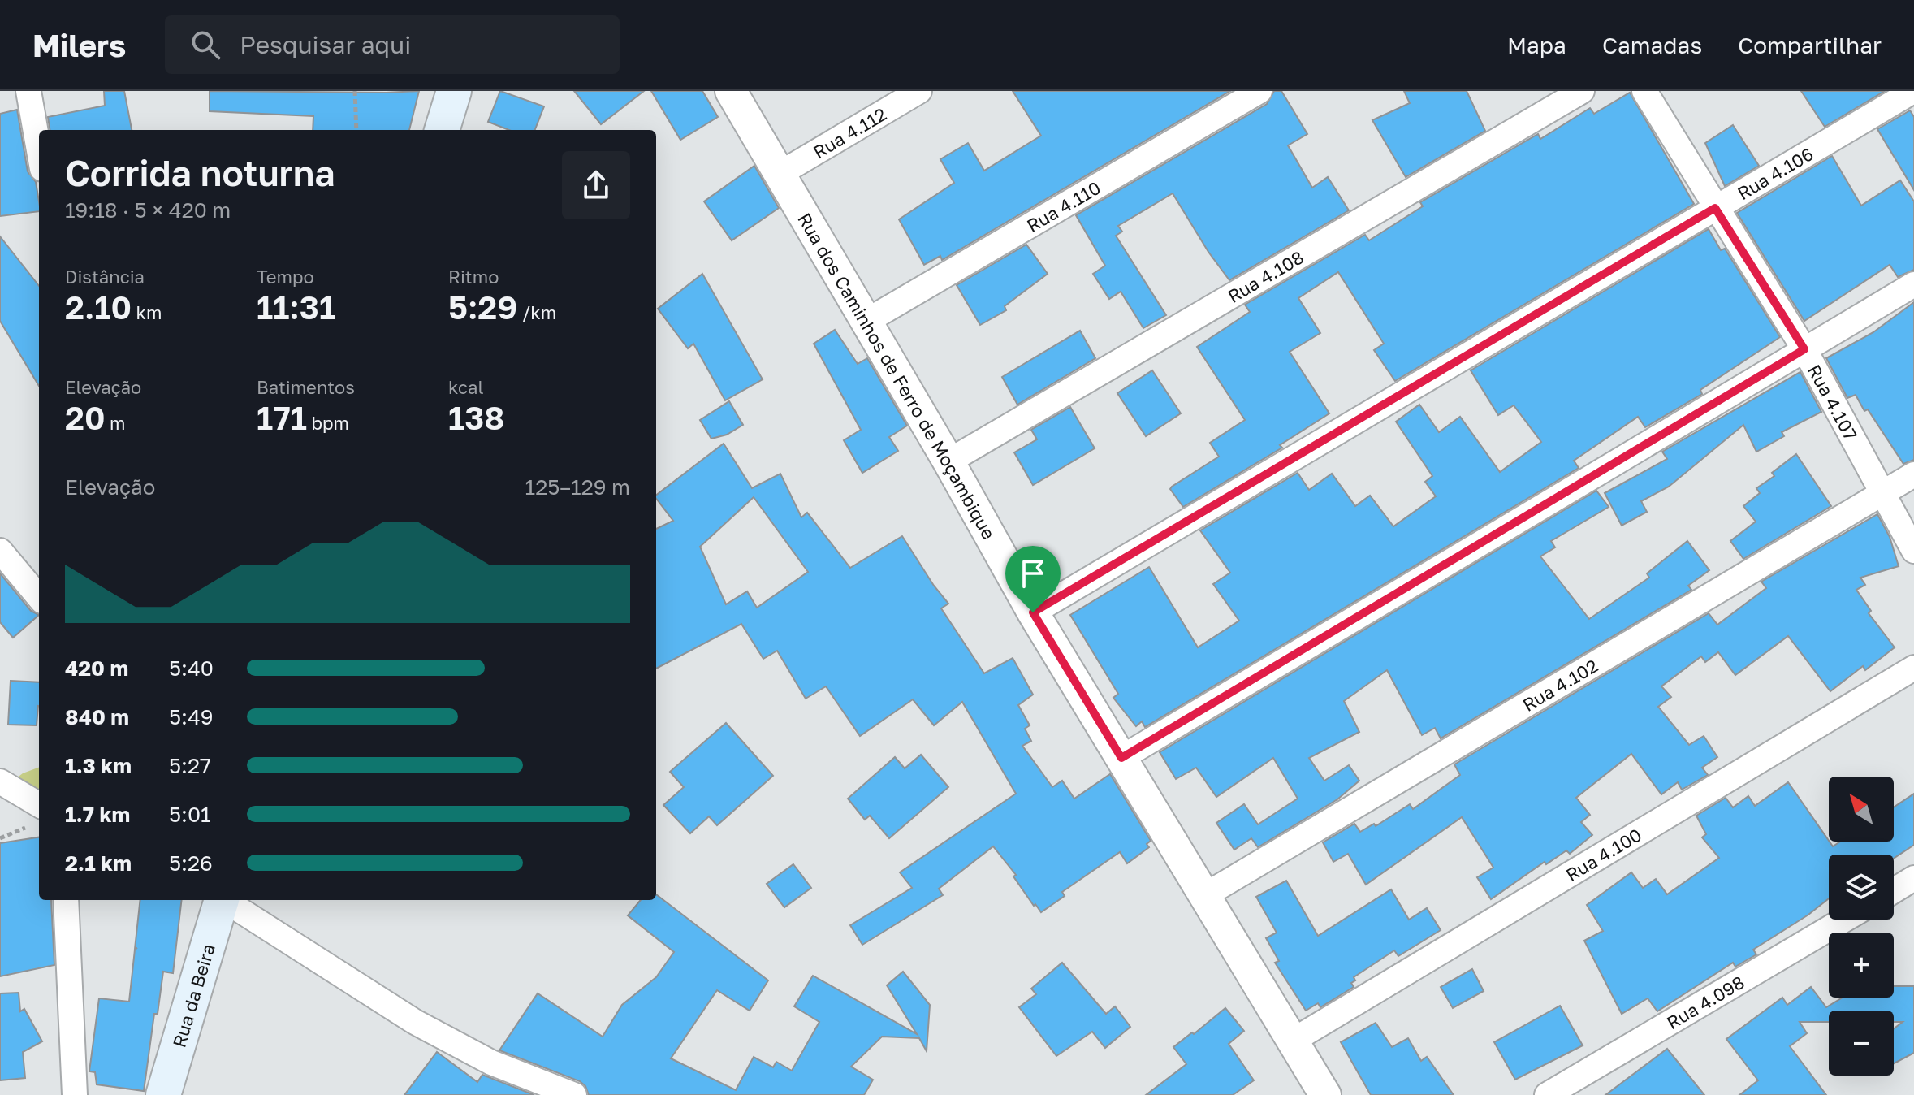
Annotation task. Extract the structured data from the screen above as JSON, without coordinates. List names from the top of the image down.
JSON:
{
  "streets": {
    "main road": ["Rua da Beira"],
    "street": [
      "Rua 4.112",
      "Rua 4.106",
      "Rua 4.110",
      "Rua 4.108",
      "Rua dos Caminhos de Ferro de Moçambique",
      "Rua 4.107",
      "Rua 4.102",
      "Rua 4.100",
      "Rua 4.098"
    ]
  },
  "crossings": [
    ["Rua 4.112", "Rua dos Caminhos de Ferro de Moçambique"],
    ["Rua 4.106", "Rua dos Caminhos de Ferro de Moçambique"],
    ["Rua 4.106", "Rua 4.107"],
    ["Rua 4.110", "Rua dos Caminhos de Ferro de Moçambique"],
    ["Rua 4.108", "Rua dos Caminhos de Ferro de Moçambique"],
    ["Rua dos Caminhos de Ferro de Moçambique", "Rua 4.102"],
    ["Rua dos Caminhos de Ferro de Moçambique", "Rua 4.100"],
    ["Rua 4.107", "Rua 4.102"]
  ],
  "north": "top left",
  "page": {
    "header": "Milers",
    "search": "Pesquisar aqui",
    "nav": ["Mapa", "Camadas", "Compartilhar"],
    "heading": ["Corrida noturna", "19:18 · 5 × 420 m"],
    "stats": [
      ["Distância", "2.10 km"],
      ["Tempo", "11:31"],
      ["Ritmo", "5:29 /km"],
      ["Elevação", "20 m"],
      ["Batimentos", "171 bpm"],
      ["kcal", "138"]
    ],
    "chart": ["Elevação", "125–129 m"],
    "list": [
      {
        "name": "420 m",
        "note": "5:40"
      },
      {
        "name": "840 m",
        "note": "5:49"
      },
      {
        "name": "1.3 km",
        "note": "5:27"
      },
      {
        "name": "1.7 km",
        "note": "5:01"
      },
      {
        "name": "2.1 km",
        "note": "5:26"
      }
    ],
    "map_buttons": ["+", "−"]
  }
}
